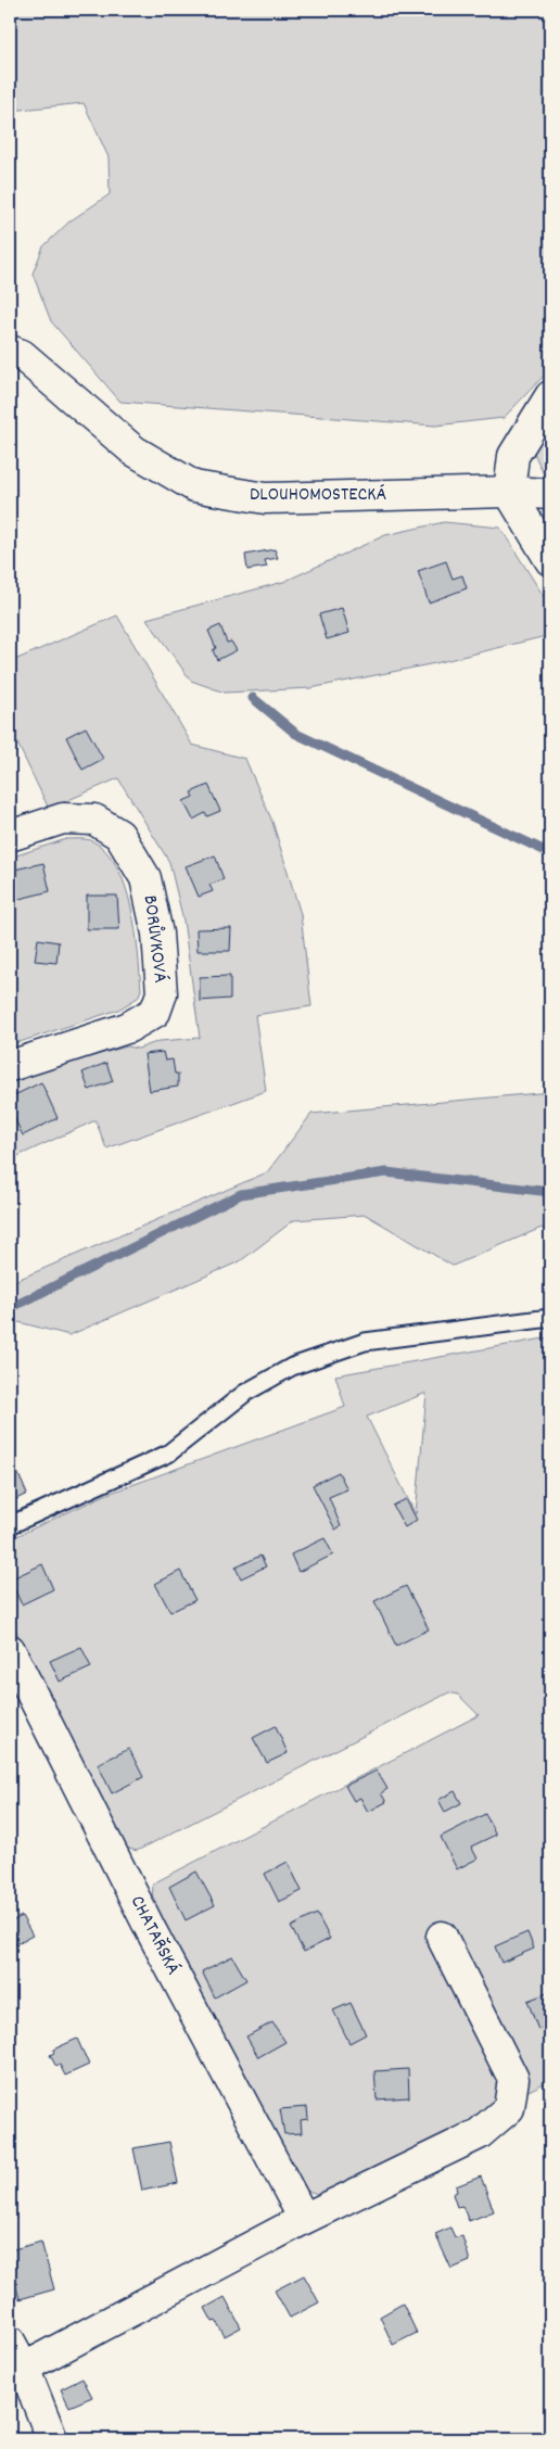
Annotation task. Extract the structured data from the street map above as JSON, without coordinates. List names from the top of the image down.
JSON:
{
  "streets": {
    "street": ["DLOUHOMOSTECKÁ", "BORŮVKOVÁ", "CHATAŘSKÁ"]
  }
}
